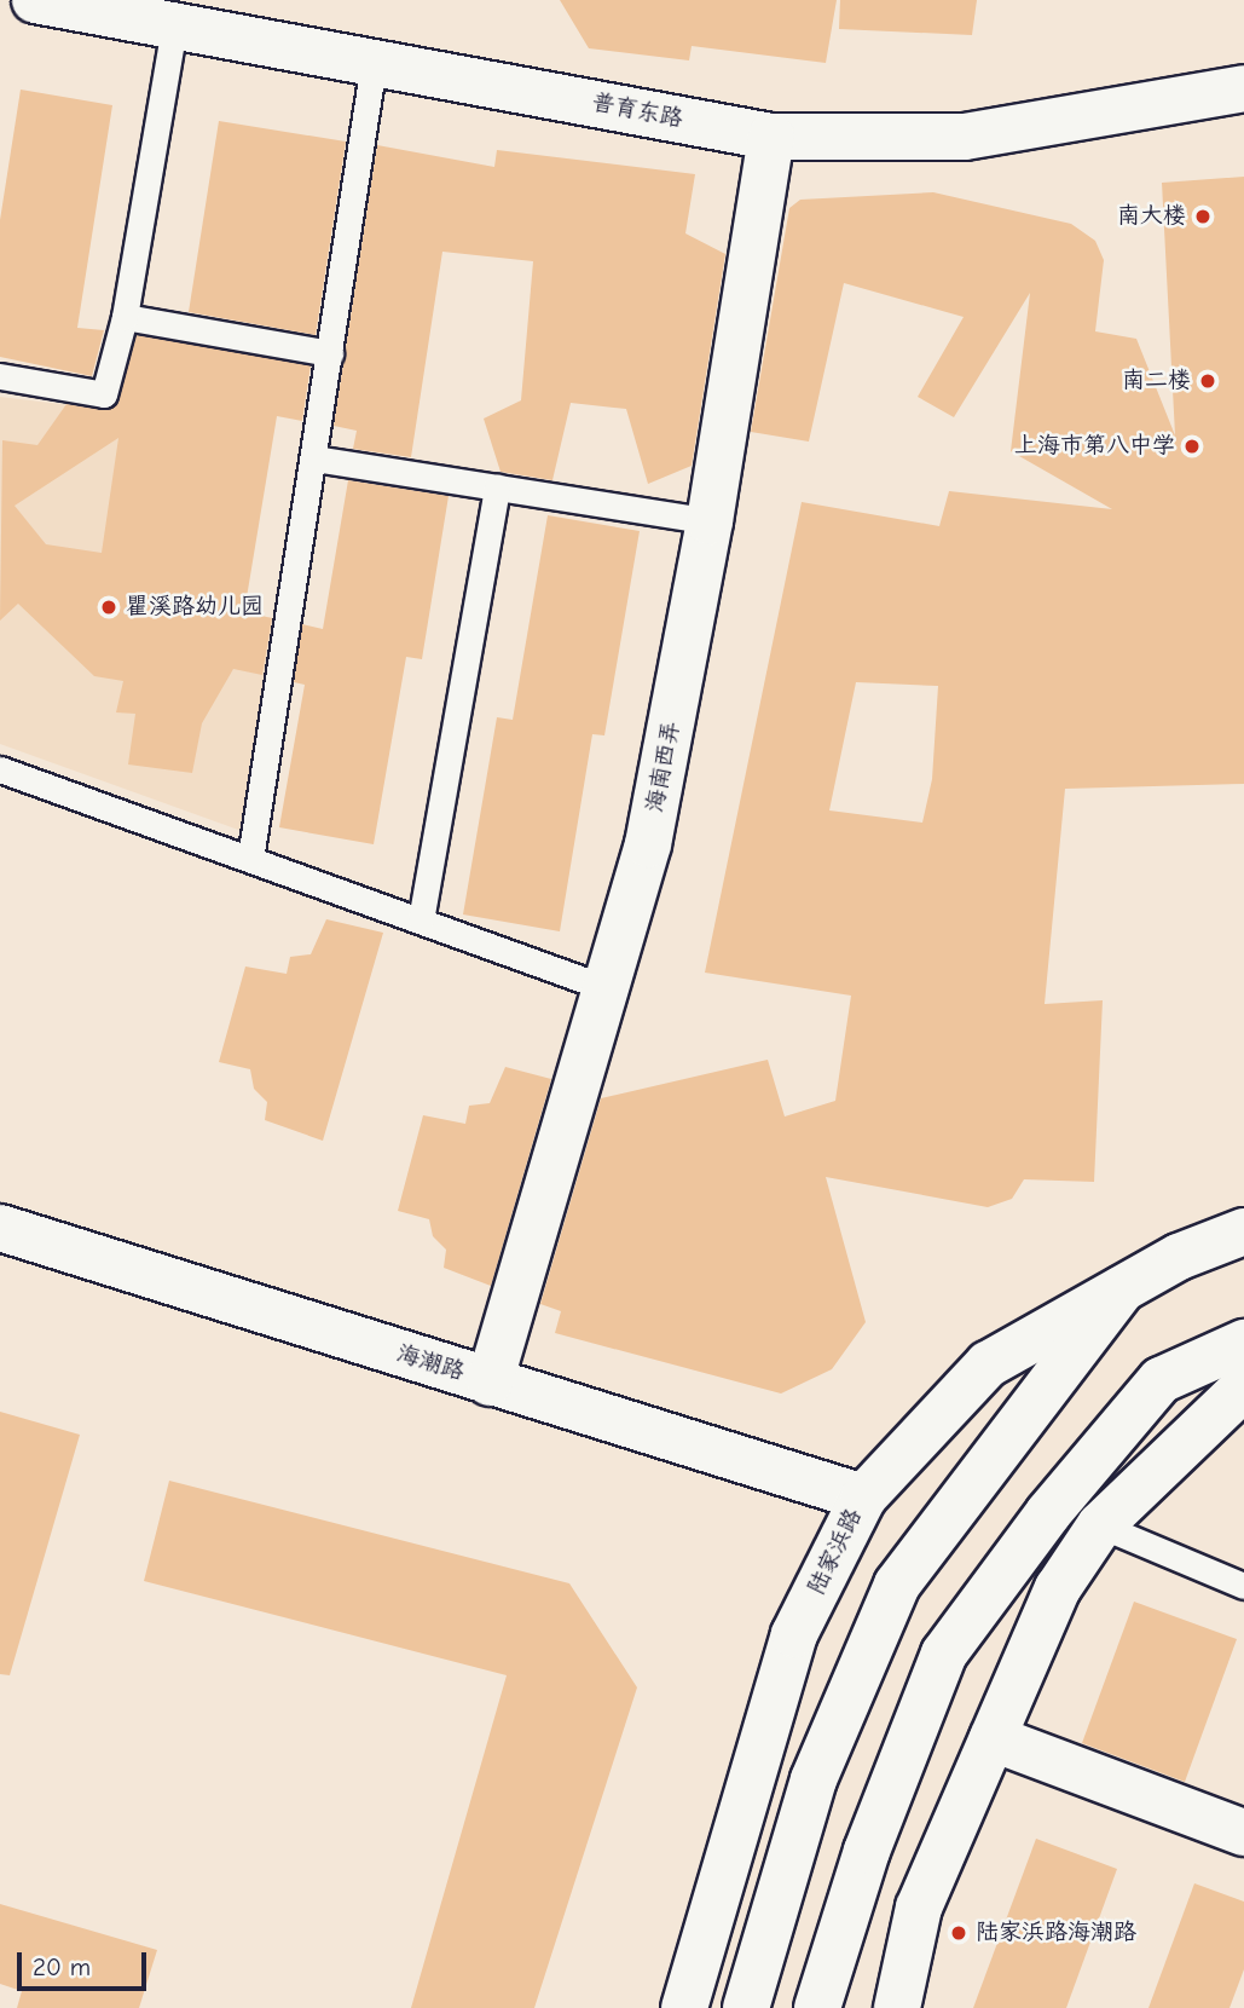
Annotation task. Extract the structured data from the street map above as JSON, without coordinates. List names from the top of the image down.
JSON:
{
  "streets": {
    "main road": [
      "普育东路",
      "海南西弄",
      "海潮路",
      "陆家浜路"
    ]
  },
  "crossings": [
    ["普育东路", "海南西弄"],
    ["海南西弄", "海潮路"],
    ["海潮路", "陆家浜路"]
  ],
  "places": [
    "南大楼",
    "南二楼",
    "上海市第八中学",
    "瞿溪路幼儿园",
    "陆家浜路海潮路"
  ],
  "scale_bar": "20 m"
}
